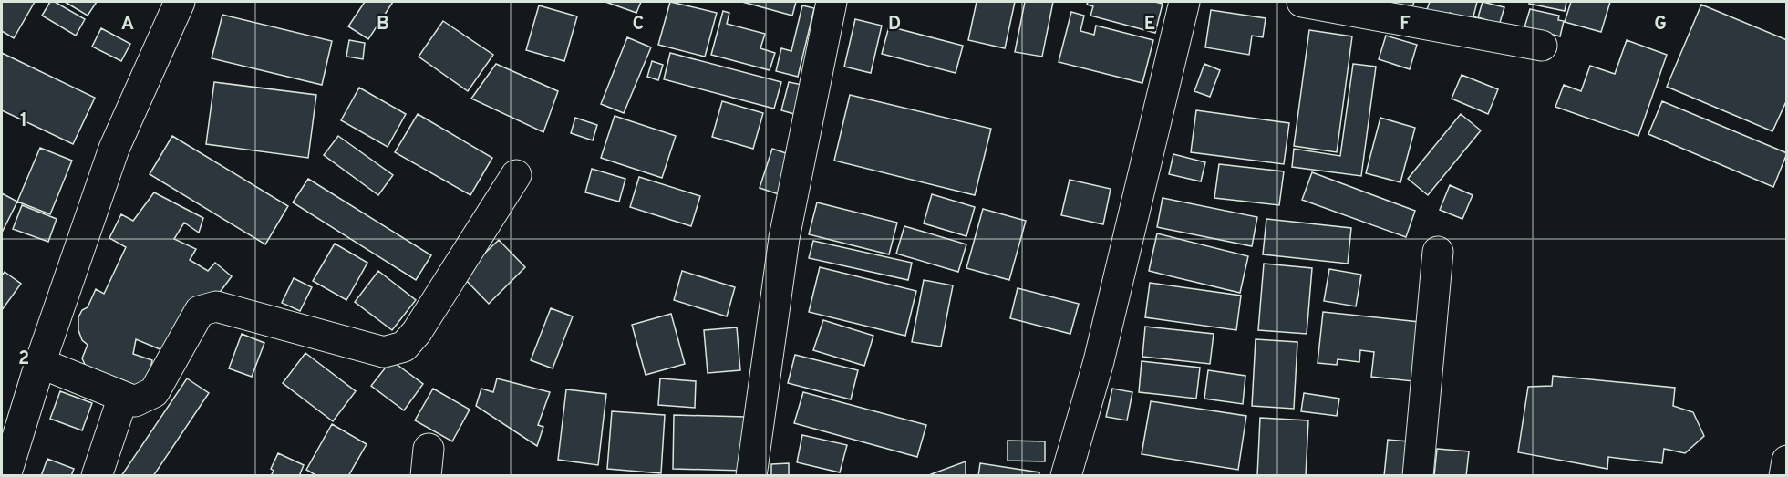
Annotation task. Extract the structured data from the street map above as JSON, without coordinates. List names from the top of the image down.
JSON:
{
  "grid": {
    "columns": [
      "A",
      "B",
      "C",
      "D",
      "E",
      "F",
      "G"
    ],
    "rows": ["1", "2"]
  }
}
